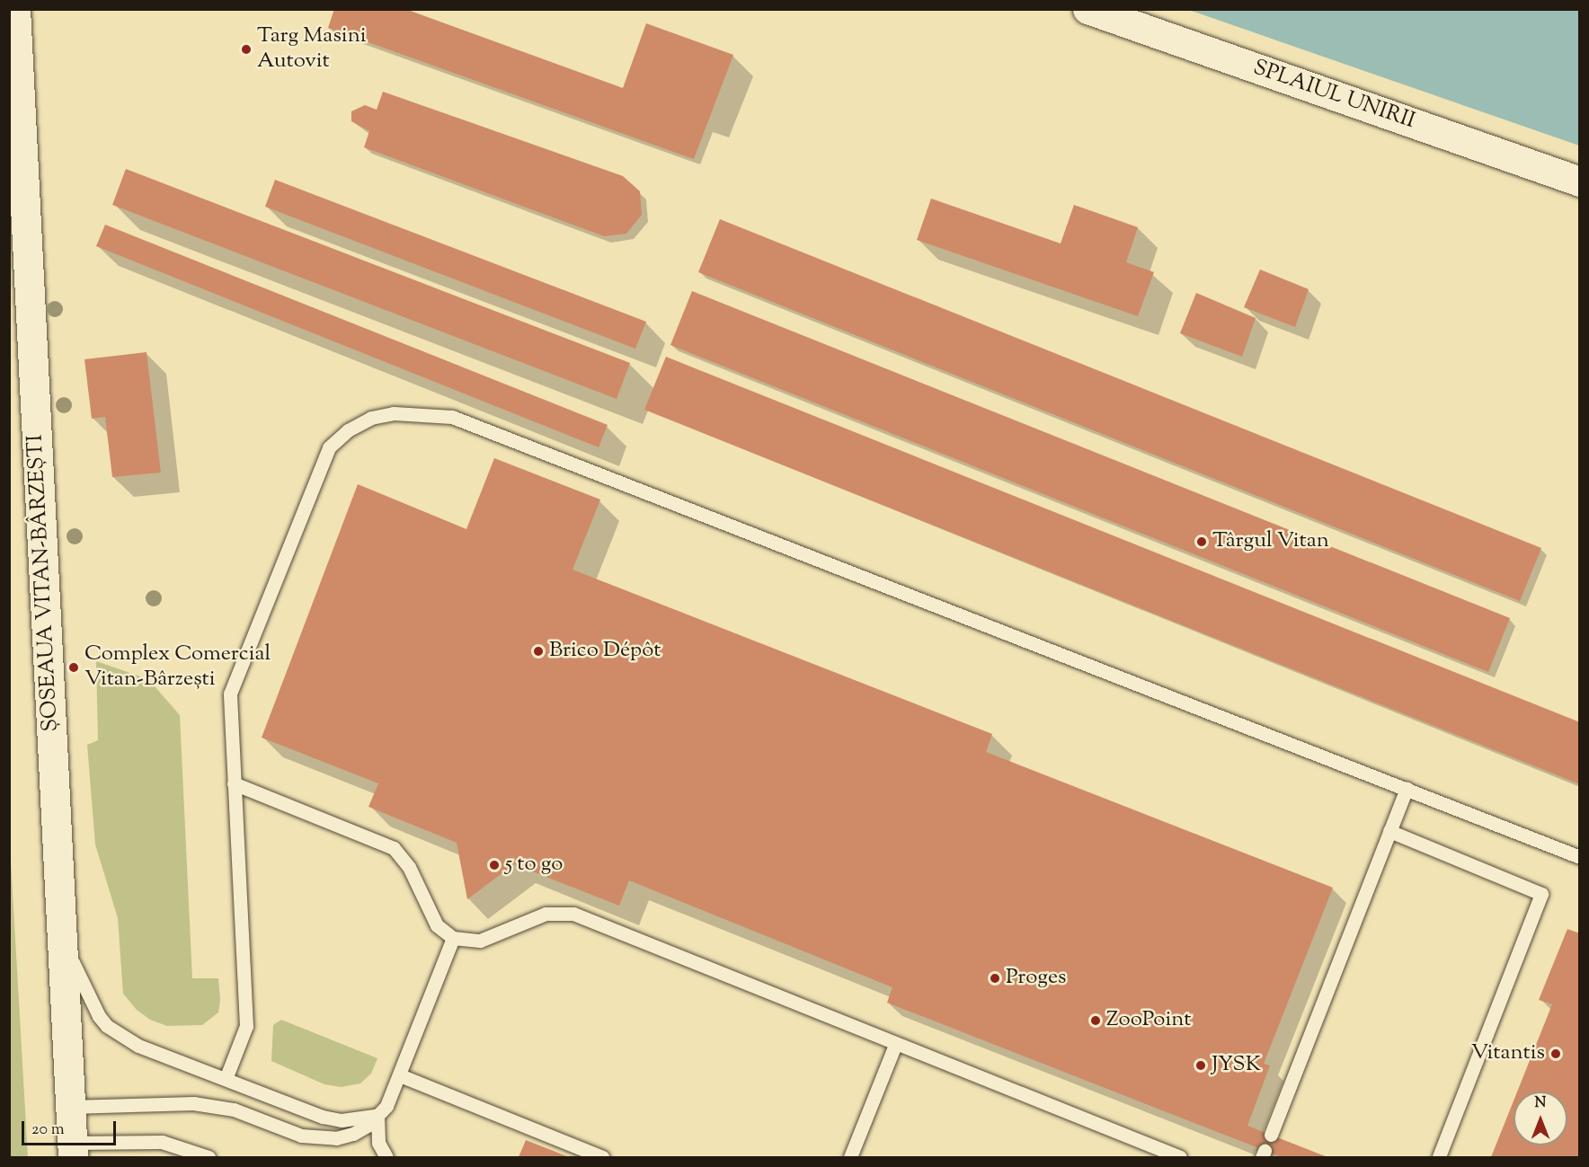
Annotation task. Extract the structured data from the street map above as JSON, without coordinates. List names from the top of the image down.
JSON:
{
  "streets": {
    "main road": ["SPLAIUL UNIRII", "ȘOSEAUA VITAN-BÂRZEȘTI"]
  },
  "places": [
    "Targ Masini Autovit",
    "Târgul Vitan",
    "Brico Dépôt",
    "Complex Comercial Vitan-Bârzești",
    "5 to go",
    "Proges",
    "ZooPoint",
    "Vitantis",
    "JYSK"
  ],
  "scale_bar": "20 m",
  "north": "top"
}
